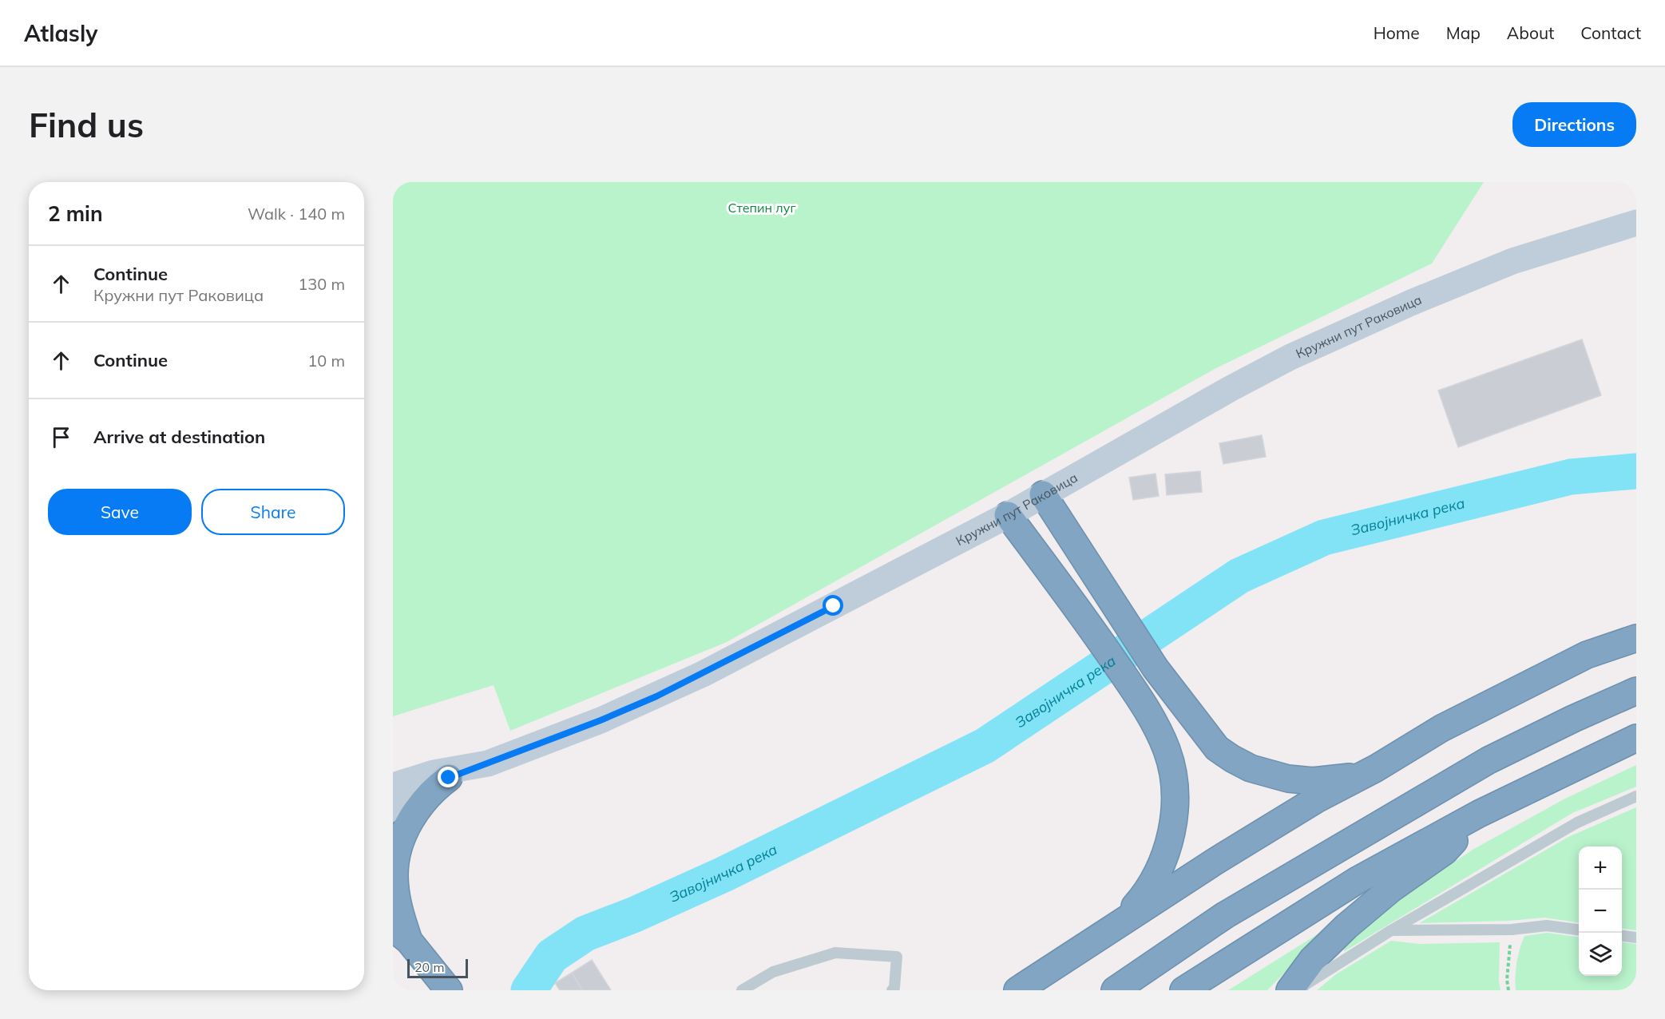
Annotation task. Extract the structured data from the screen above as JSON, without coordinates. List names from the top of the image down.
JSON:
{
  "streets": {
    "main road": ["Кружни пут Раковица"]
  },
  "water": ["Завојничка река"],
  "parks": ["Степин луг"],
  "scale_bar": "20 m",
  "page": {
    "header": "Atlasly",
    "nav": [
      "Home",
      "Map",
      "About",
      "Contact"
    ],
    "buttons": [
      "Directions",
      ["Save", "Share"]
    ],
    "title": "Find us",
    "heading": ["2 min", "Walk · 140 m"],
    "list": [
      ["Continue", "Кружни пут Раковица", "130 m"],
      ["Continue", "10 m"],
      "Arrive at destination"
    ],
    "map_buttons": ["+", "−"],
    "scale": "20 m"
  }
}
